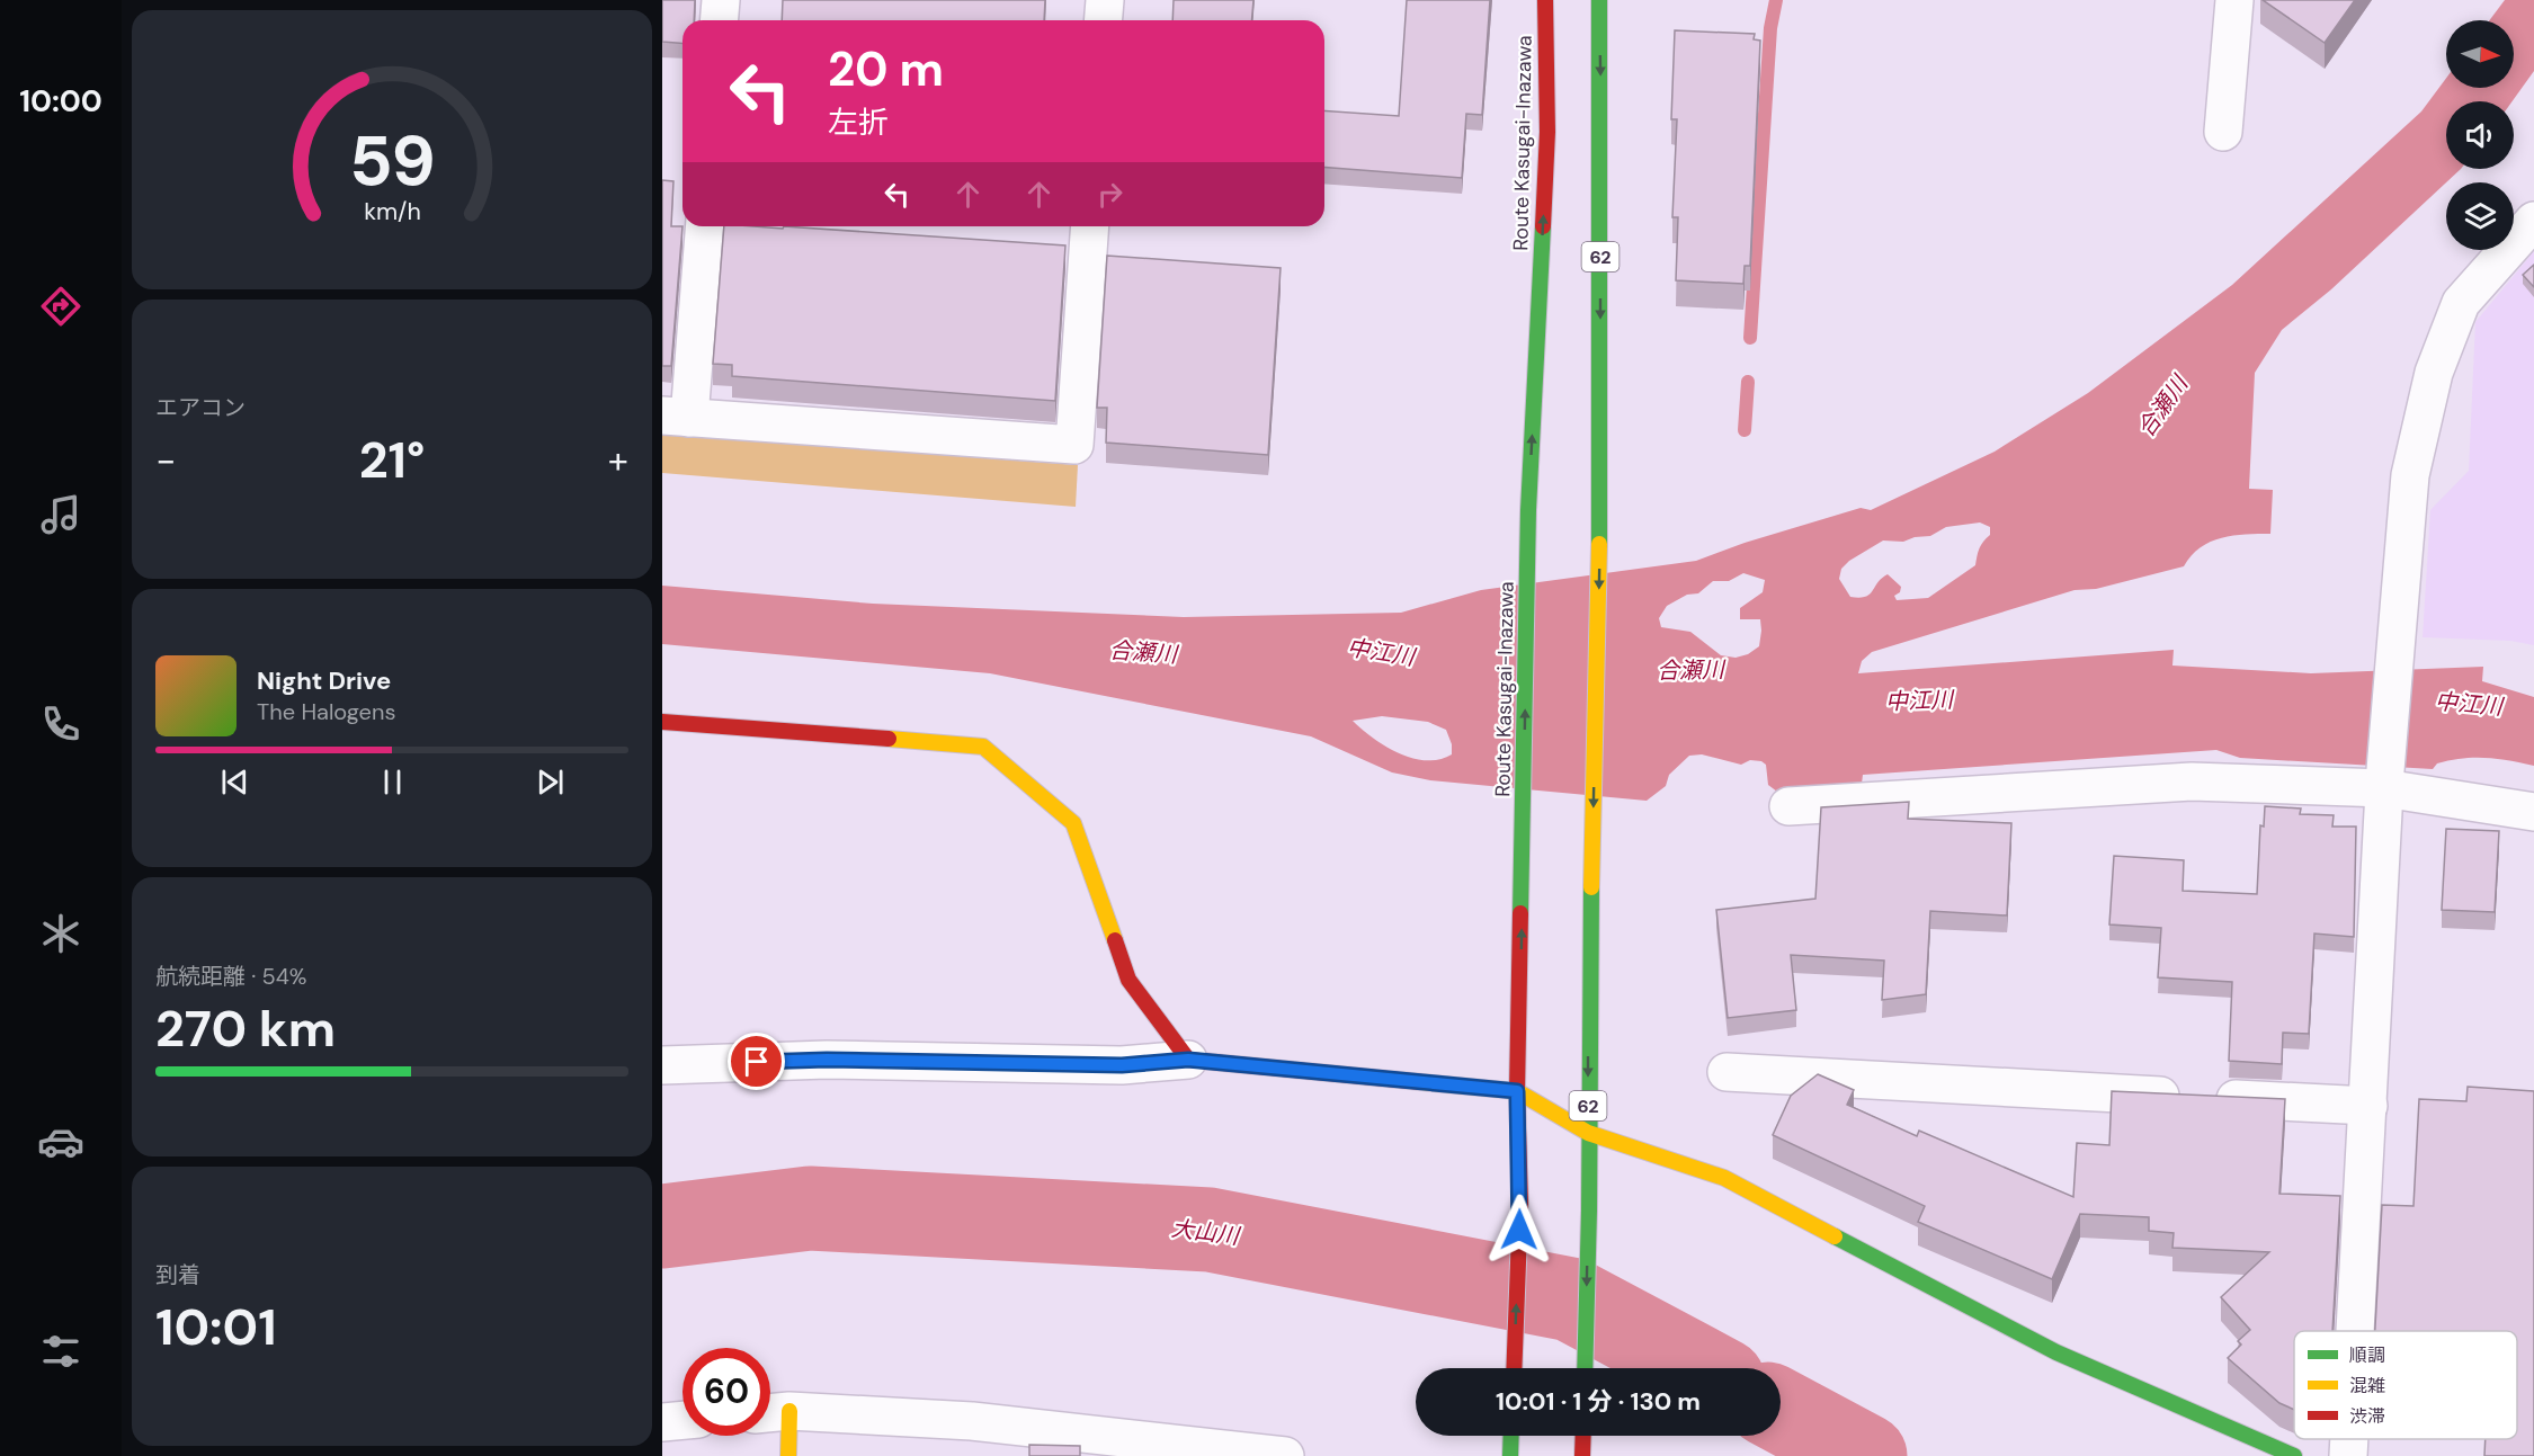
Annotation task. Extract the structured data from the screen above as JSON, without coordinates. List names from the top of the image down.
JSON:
{
  "streets": {
    "main road": ["Route Kasugai-Inazawa", "62"]
  },
  "water": ["合瀬川", "中江川", "大山川"],
  "legend": ["順調", "混雑", "渋滞"],
  "north": "right",
  "page": {
    "tabs": "10:00",
    "turn": ["20 m", "左折"],
    "tile": [
      "エアコン",
      ["航続距離 · 54%", "270 km"],
      ["到着", "10:01"]
    ],
    "heat": ["−", "21°", "+"],
    "song": ["Night Drive", "The Halogens"],
    "limit": "60",
    "trip": "10:01 · 1 分 · 130 m",
    "gauge": ["59", "km/h"]
  }
}
